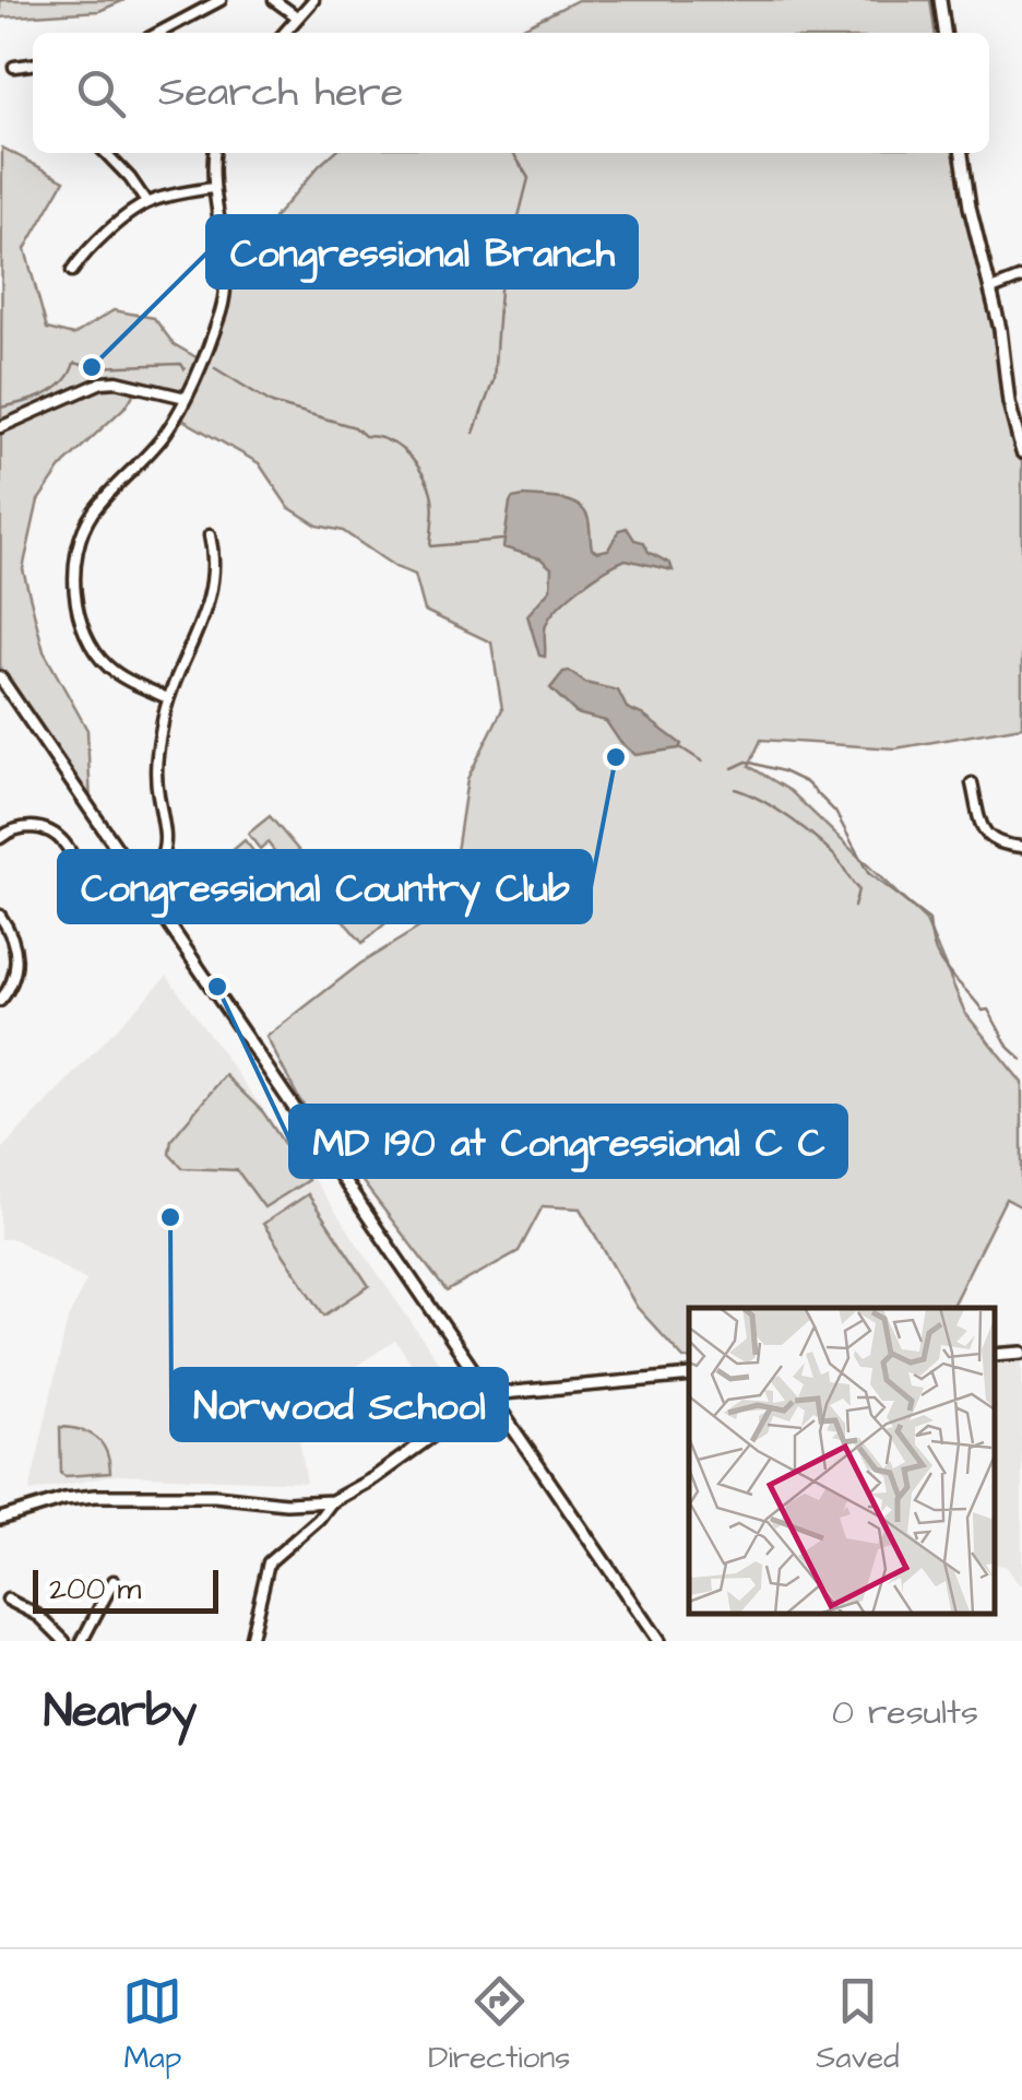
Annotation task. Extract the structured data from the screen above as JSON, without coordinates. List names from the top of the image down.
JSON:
{
  "places": [
    "Congressional Branch",
    "Congressional Country Club",
    "MD 190 at Congressional C C",
    "Norwood School"
  ],
  "scale_bar": "200 m",
  "page": {
    "search": "Search here",
    "scale": "200 m",
    "heading": ["Nearby", "0 results"],
    "nav": ["Map", "Directions", "Saved"]
  }
}
